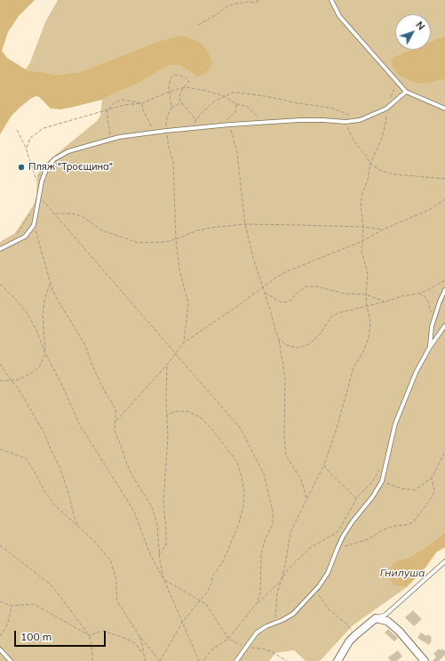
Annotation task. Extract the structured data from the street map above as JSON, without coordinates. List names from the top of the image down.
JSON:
{
  "water": ["Гнилуша"],
  "places": ["Пляж \"Троєщина\""],
  "scale_bar": "100 m",
  "north": "top right"
}
